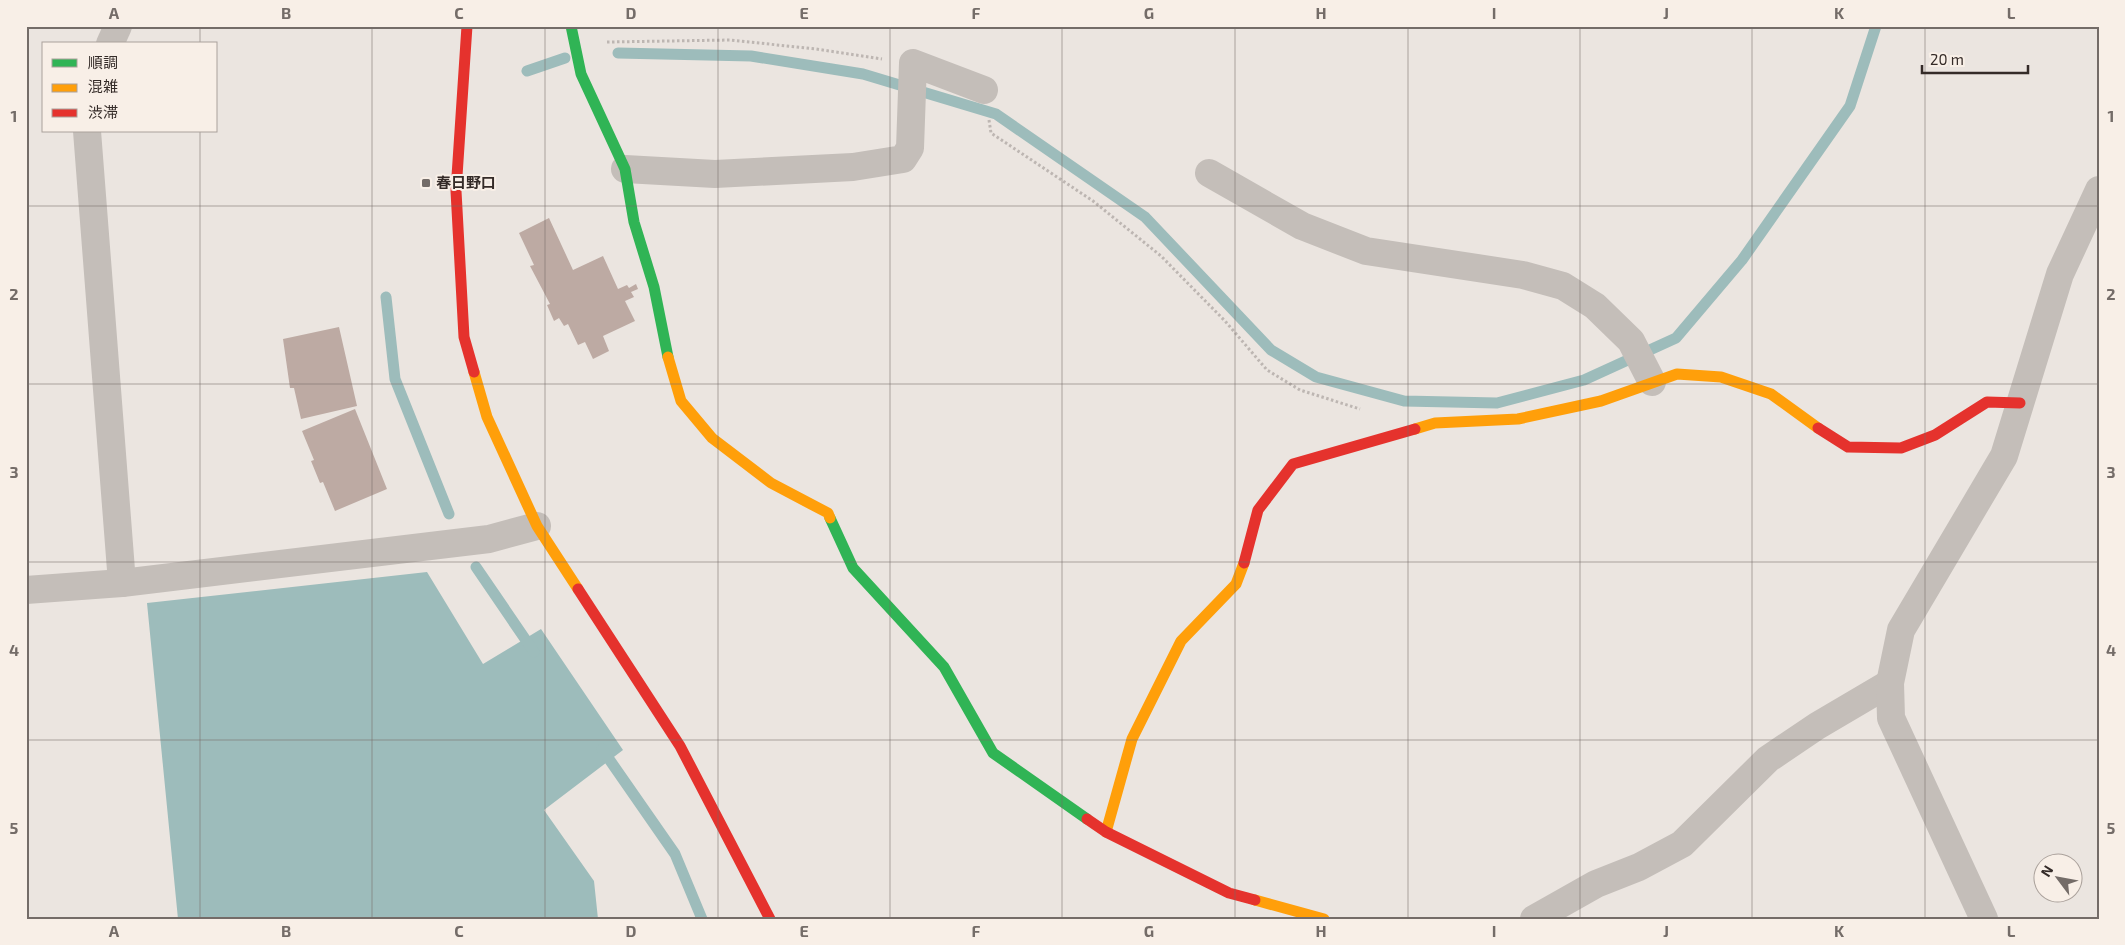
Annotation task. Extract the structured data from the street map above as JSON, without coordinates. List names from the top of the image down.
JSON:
{
  "places": {
    "transit": ["春日野口"]
  },
  "legend": ["順調", "混雑", "渋滞"],
  "scale_bar": "20 m",
  "north": "top left",
  "grid": {
    "columns": [
      "A",
      "B",
      "C",
      "D",
      "E",
      "F",
      "G",
      "H",
      "I",
      "J",
      "K",
      "L"
    ],
    "rows": [
      "1",
      "2",
      "3",
      "4",
      "5"
    ]
  }
}
